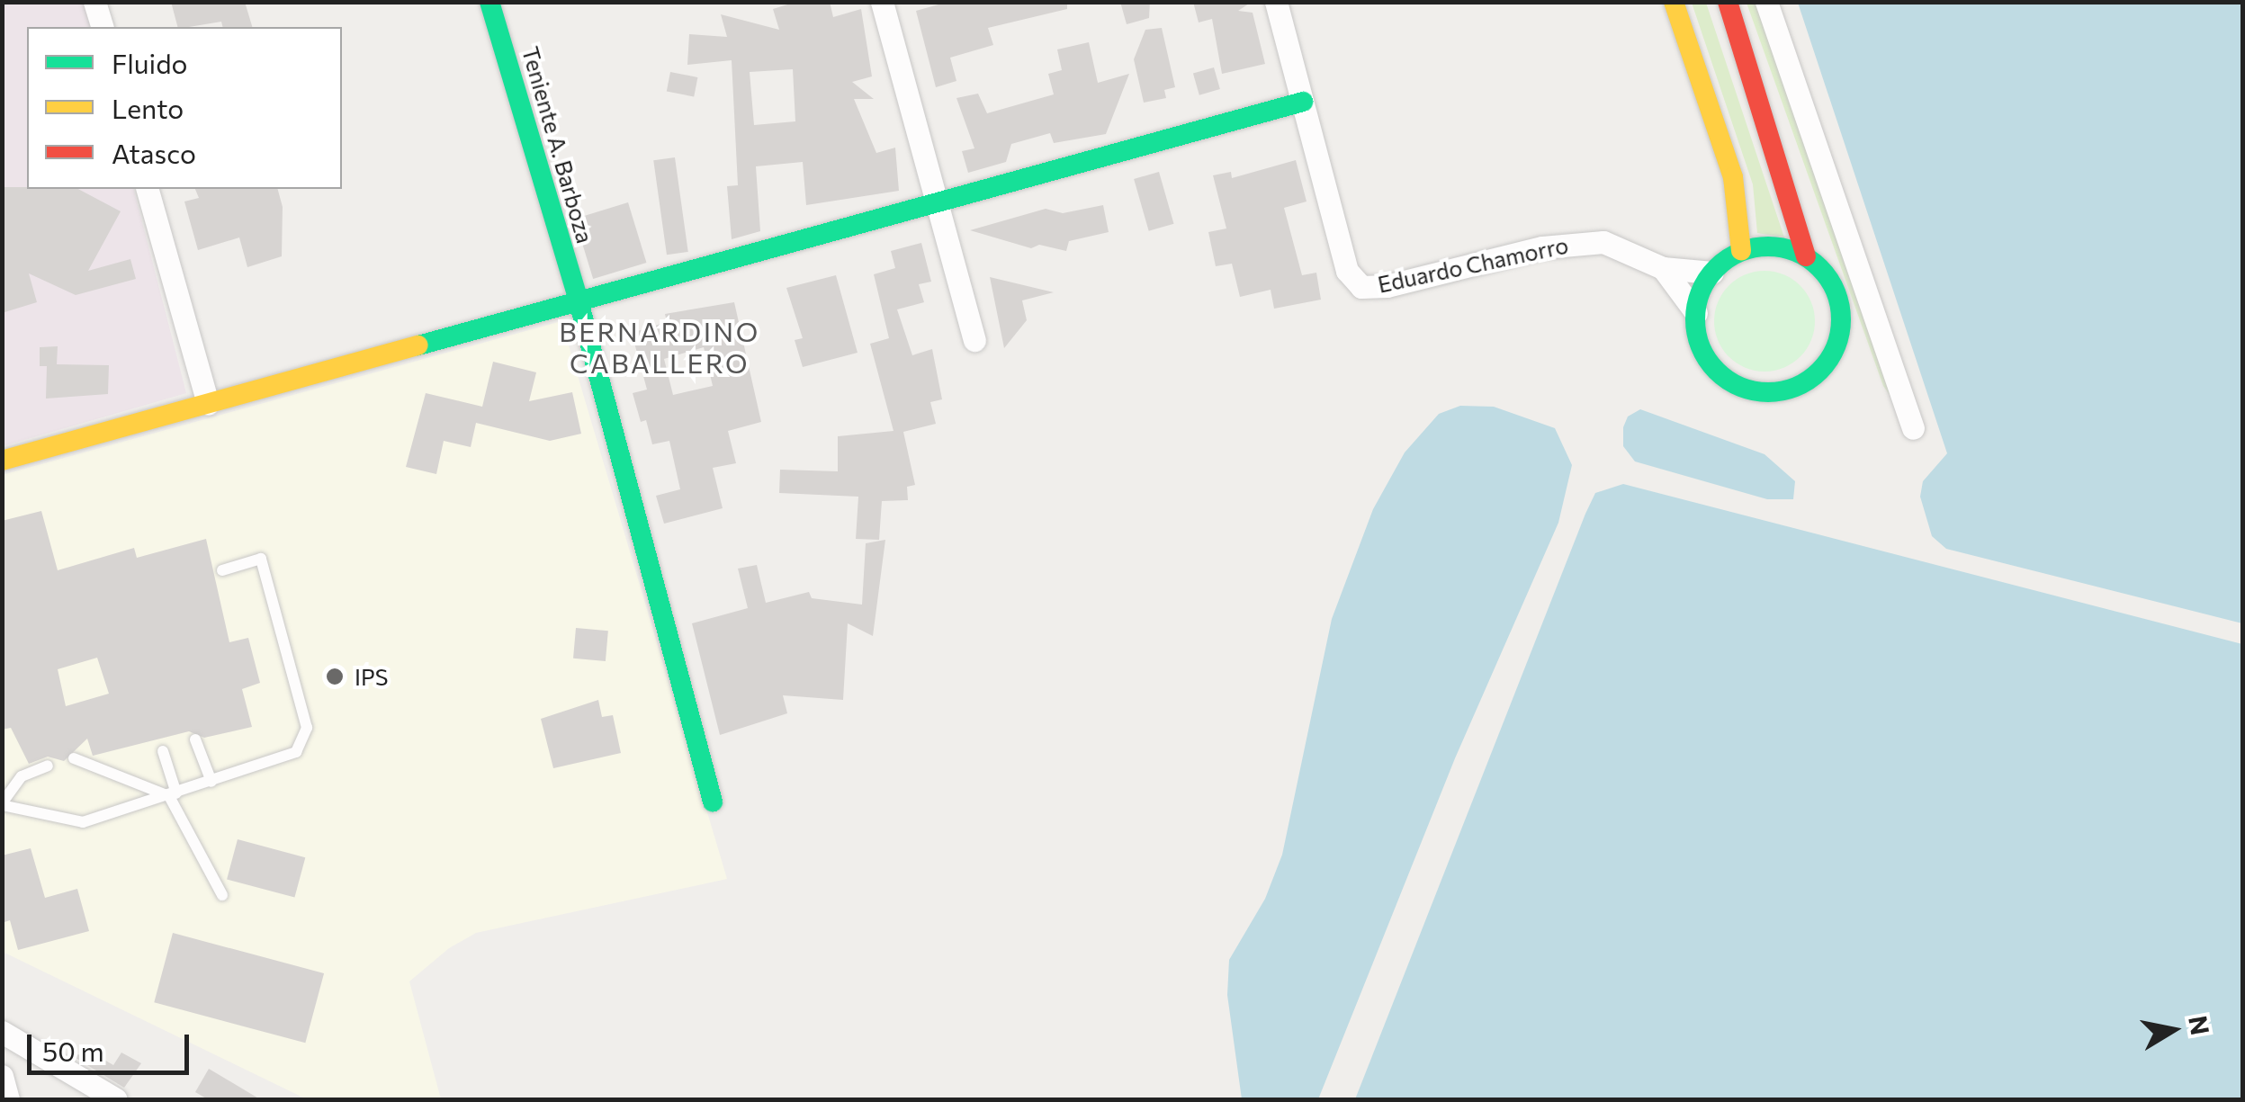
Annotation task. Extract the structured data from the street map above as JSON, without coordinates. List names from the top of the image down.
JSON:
{
  "streets": {
    "street": ["Teniente A. Barboza", "Eduardo Chamorro"]
  },
  "districts": ["BERNARDINO CABALLERO"],
  "places": ["IPS"],
  "legend": ["Fluido", "Lento", "Atasco"],
  "scale_bar": "50 m",
  "north": "right"
}
